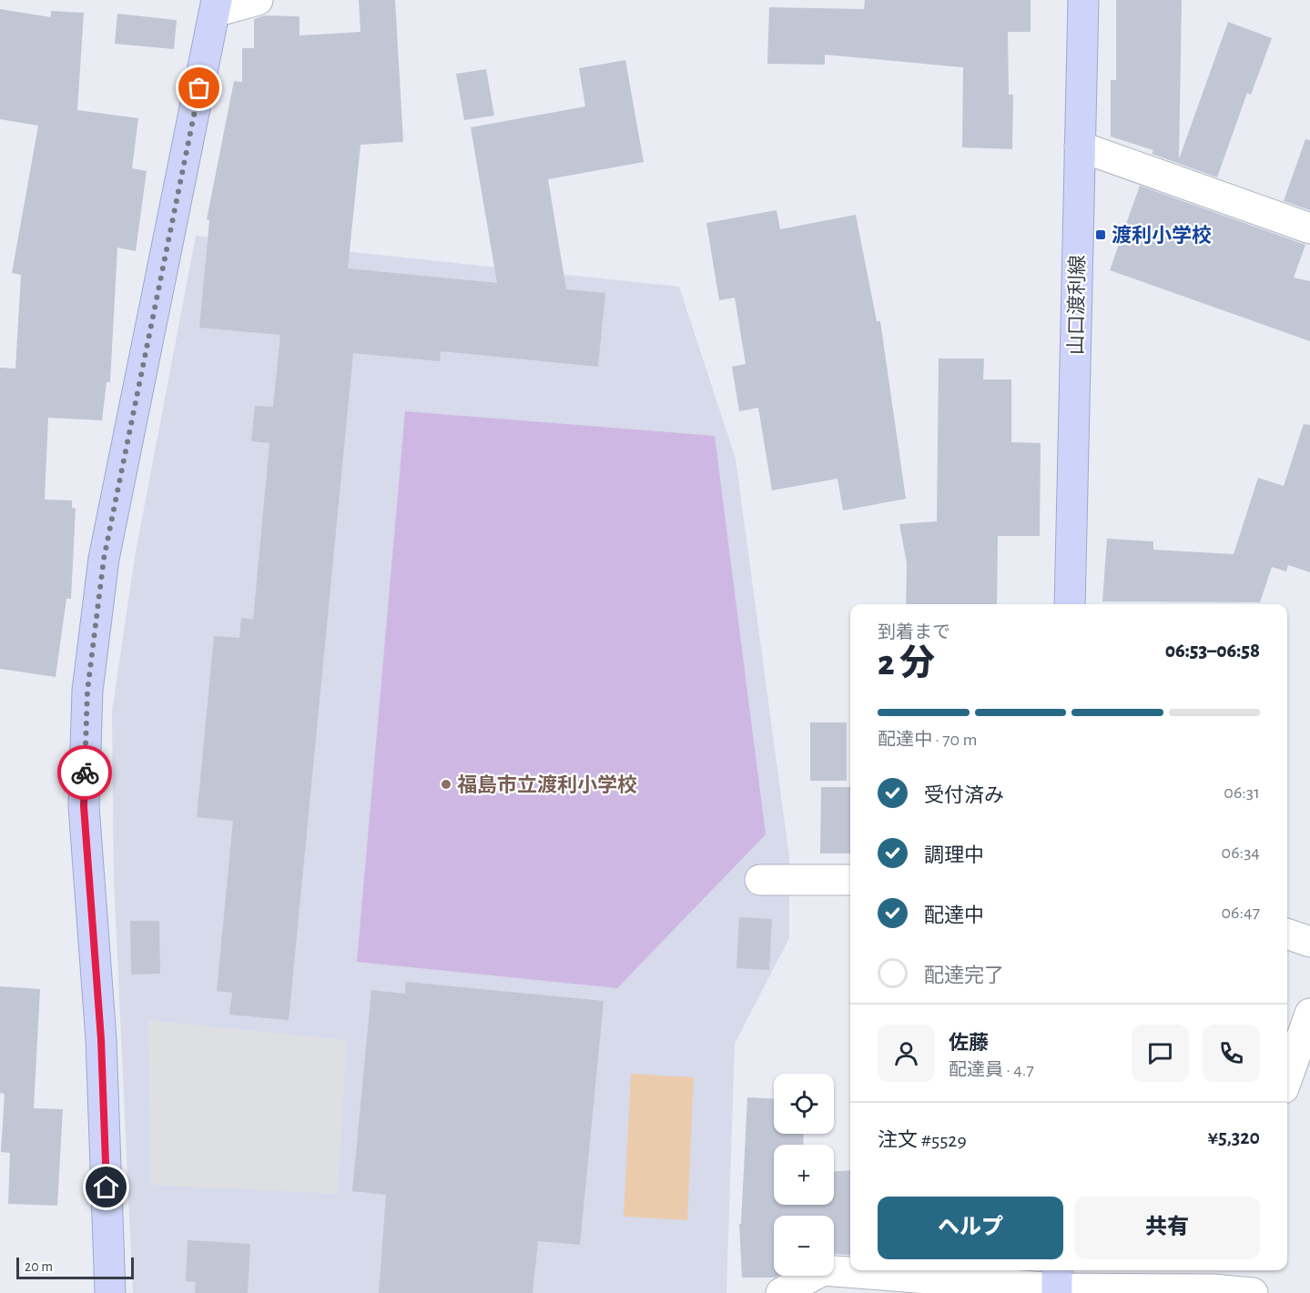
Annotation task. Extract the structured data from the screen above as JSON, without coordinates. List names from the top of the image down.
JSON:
{
  "streets": {
    "main road": ["山口渡利線"]
  },
  "places": {
    "transit": ["渡利小学校"],
    "other": ["福島市立渡利小学校"]
  },
  "scale_bar": "20 m",
  "page": {
    "heading": ["2 分", "到着まで", "06:53–06:58"],
    "panel": [
      "佐藤",
      "配達員 · 4.7",
      "注文 #5529",
      "¥5,320"
    ],
    "bar": "配達中 · 70 m",
    "list": [
      ["受付済み", "06:31"],
      ["調理中", "06:34"],
      ["配達中", "06:47"],
      "配達完了"
    ],
    "map_buttons": ["+", "−"],
    "buttons": ["ヘルプ", "共有"],
    "scale": "20 m"
  }
}
